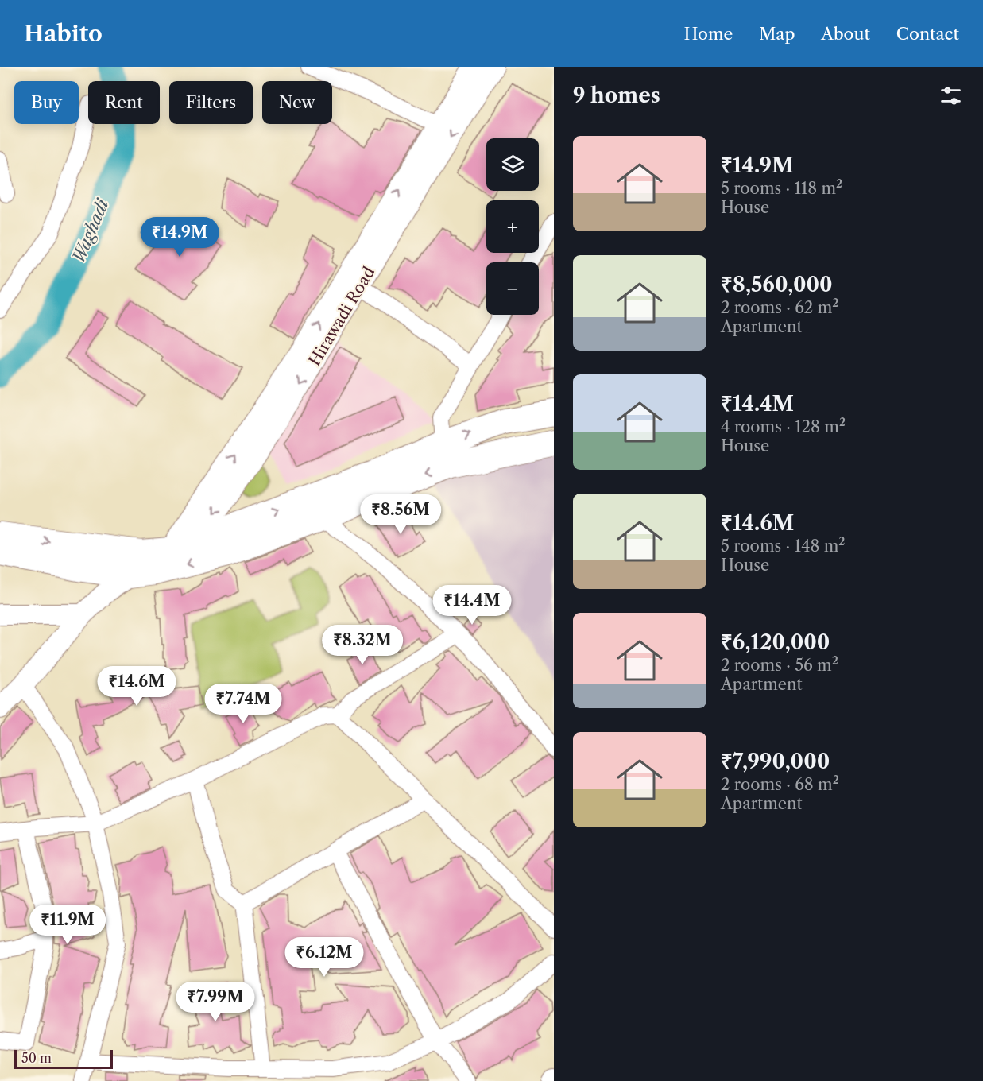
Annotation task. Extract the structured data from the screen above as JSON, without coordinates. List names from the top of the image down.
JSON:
{
  "streets": {
    "street": ["Hirawadi Road"]
  },
  "water": ["Waghadi"],
  "scale_bar": "50 m",
  "page": {
    "header": "Habito",
    "nav": [
      "Home",
      "Map",
      "About",
      "Contact"
    ],
    "heading": "9 homes",
    "chip": [
      "Buy",
      "Rent",
      "Filters",
      "New"
    ],
    "list": [
      {
        "name": "₹14.9M",
        "note": "5 rooms · 118 m² · House"
      },
      {
        "name": "₹8,560,000",
        "note": "2 rooms · 62 m² · Apartment"
      },
      {
        "name": "₹14.4M",
        "note": "4 rooms · 128 m² · House"
      },
      {
        "name": "₹14.6M",
        "note": "5 rooms · 148 m² · House"
      },
      {
        "name": "₹6,120,000",
        "note": "2 rooms · 56 m² · Apartment"
      },
      {
        "name": "₹7,990,000",
        "note": "2 rooms · 68 m² · Apartment"
      }
    ],
    "map_buttons": ["+", "−"],
    "price": [
      "₹14.9M",
      "₹8.56M",
      "₹14.4M",
      "₹8.32M",
      "₹14.6M",
      "₹7.74M",
      "₹11.9M",
      "₹6.12M",
      "₹7.99M"
    ],
    "scale": "50 m"
  }
}
